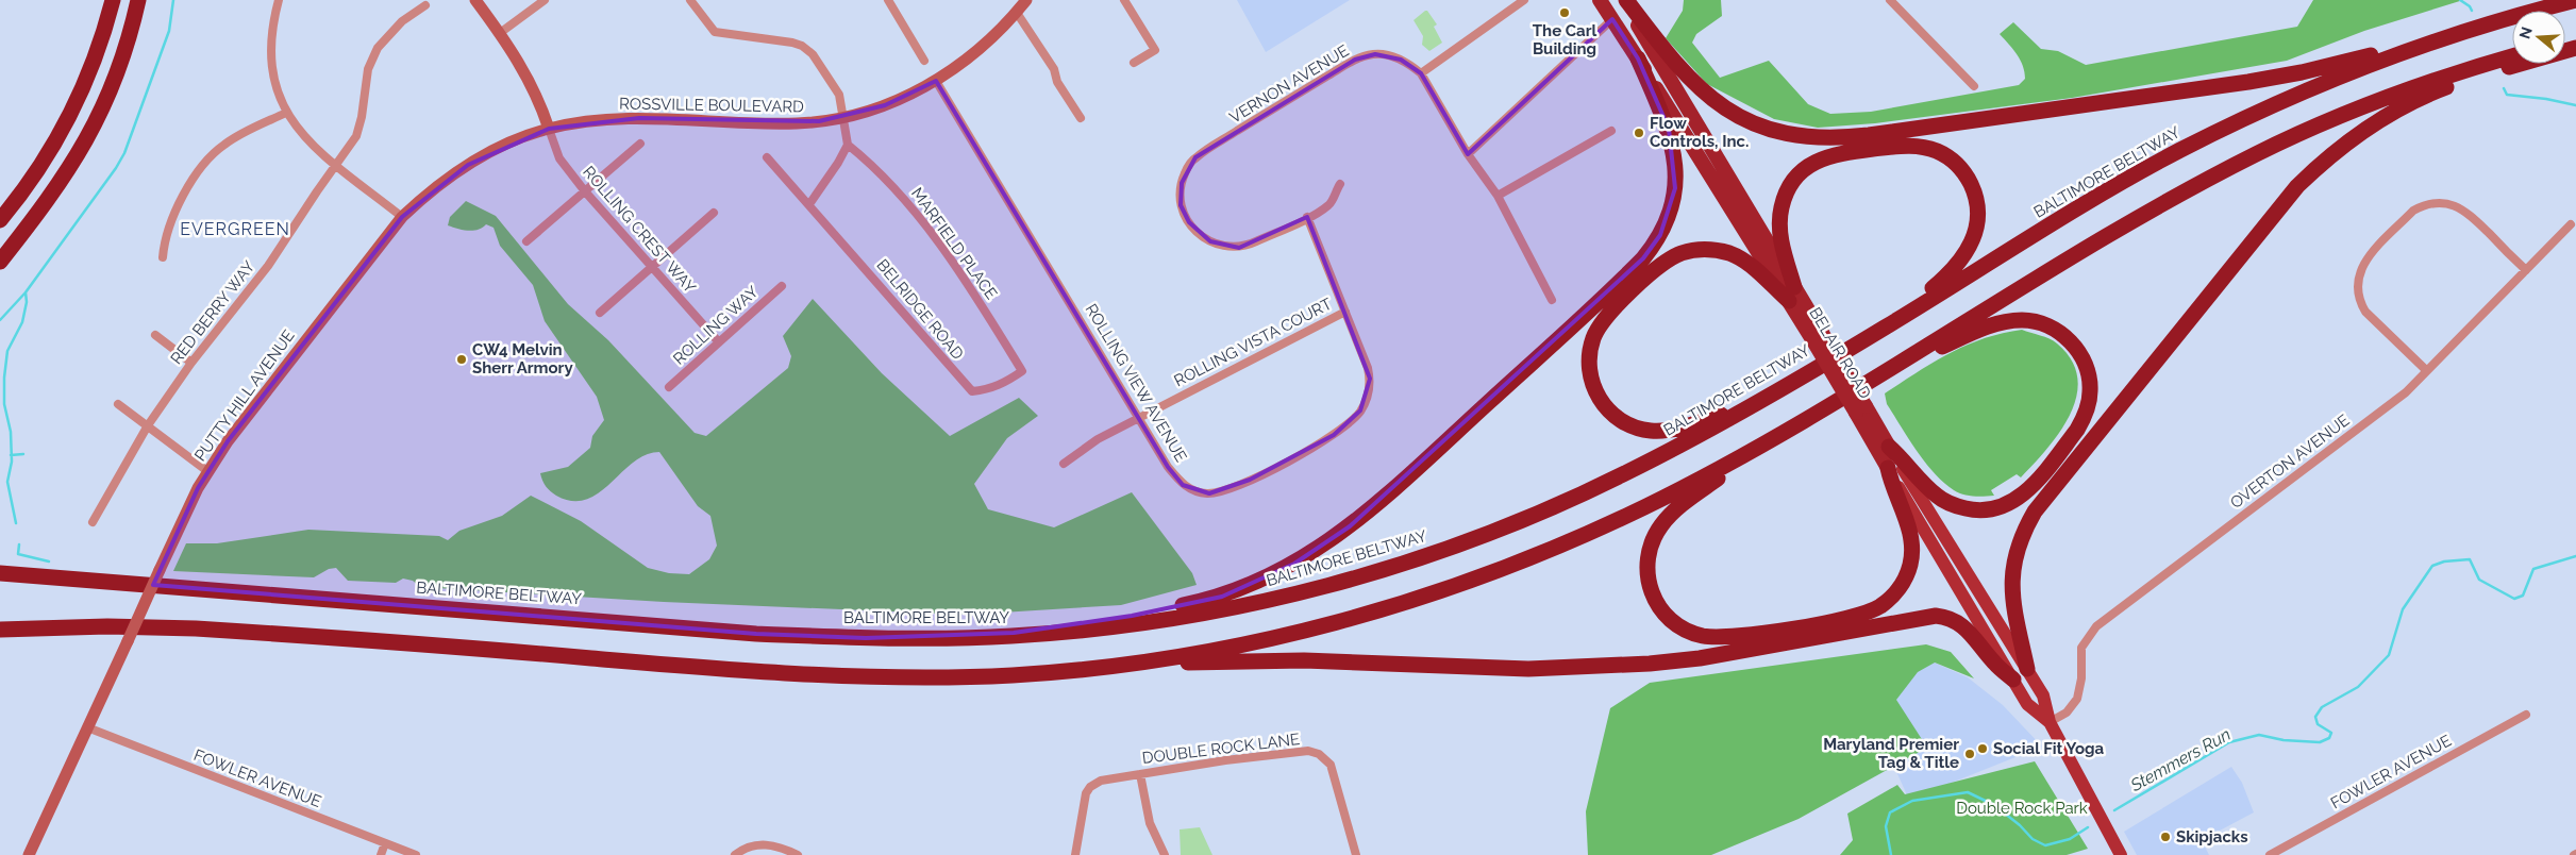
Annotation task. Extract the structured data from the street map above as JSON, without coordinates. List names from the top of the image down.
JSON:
{
  "streets": {
    "highway": ["BALTIMORE BELTWAY", "BELAIR ROAD"],
    "main road": ["ROSSVILLE BOULEVARD", "PUTTY HILL AVENUE"],
    "street": [
      "VERNON AVENUE",
      "ROLLING CREST WAY",
      "MARFIELD PLACE",
      "BELRIDGE ROAD",
      "RED BERRY WAY",
      "ROLLING WAY",
      "ROLLING VISTA COURT",
      "ROLLING VIEW AVENUE",
      "OVERTON AVENUE",
      "DOUBLE ROCK LANE",
      "FOWLER AVENUE"
    ]
  },
  "crossings": [
    ["VERNON AVENUE", "ROLLING VIEW AVENUE"],
    ["ROSSVILLE BOULEVARD", "ROLLING CREST WAY"],
    ["ROSSVILLE BOULEVARD", "ROLLING VIEW AVENUE"],
    ["ROSSVILLE BOULEVARD", "PUTTY HILL AVENUE"],
    ["ROLLING CREST WAY", "ROLLING WAY"],
    ["ROLLING CREST WAY", "PUTTY HILL AVENUE"],
    ["MARFIELD PLACE", "BELRIDGE ROAD"],
    ["ROLLING VISTA COURT", "ROLLING VIEW AVENUE"],
    ["BELAIR ROAD", "OVERTON AVENUE"],
    ["PUTTY HILL AVENUE", "FOWLER AVENUE"]
  ],
  "districts": ["EVERGREEN"],
  "water": ["Stemmers Run"],
  "parks": ["Double Rock Park"],
  "places": [
    "The Carl Building",
    "Flow Controls, Inc.",
    "CW4 Melvin Sherr Armory",
    "Social Fit Yoga",
    "Maryland Premier Tag & Title",
    "Skipjacks"
  ],
  "north": "left"
}
